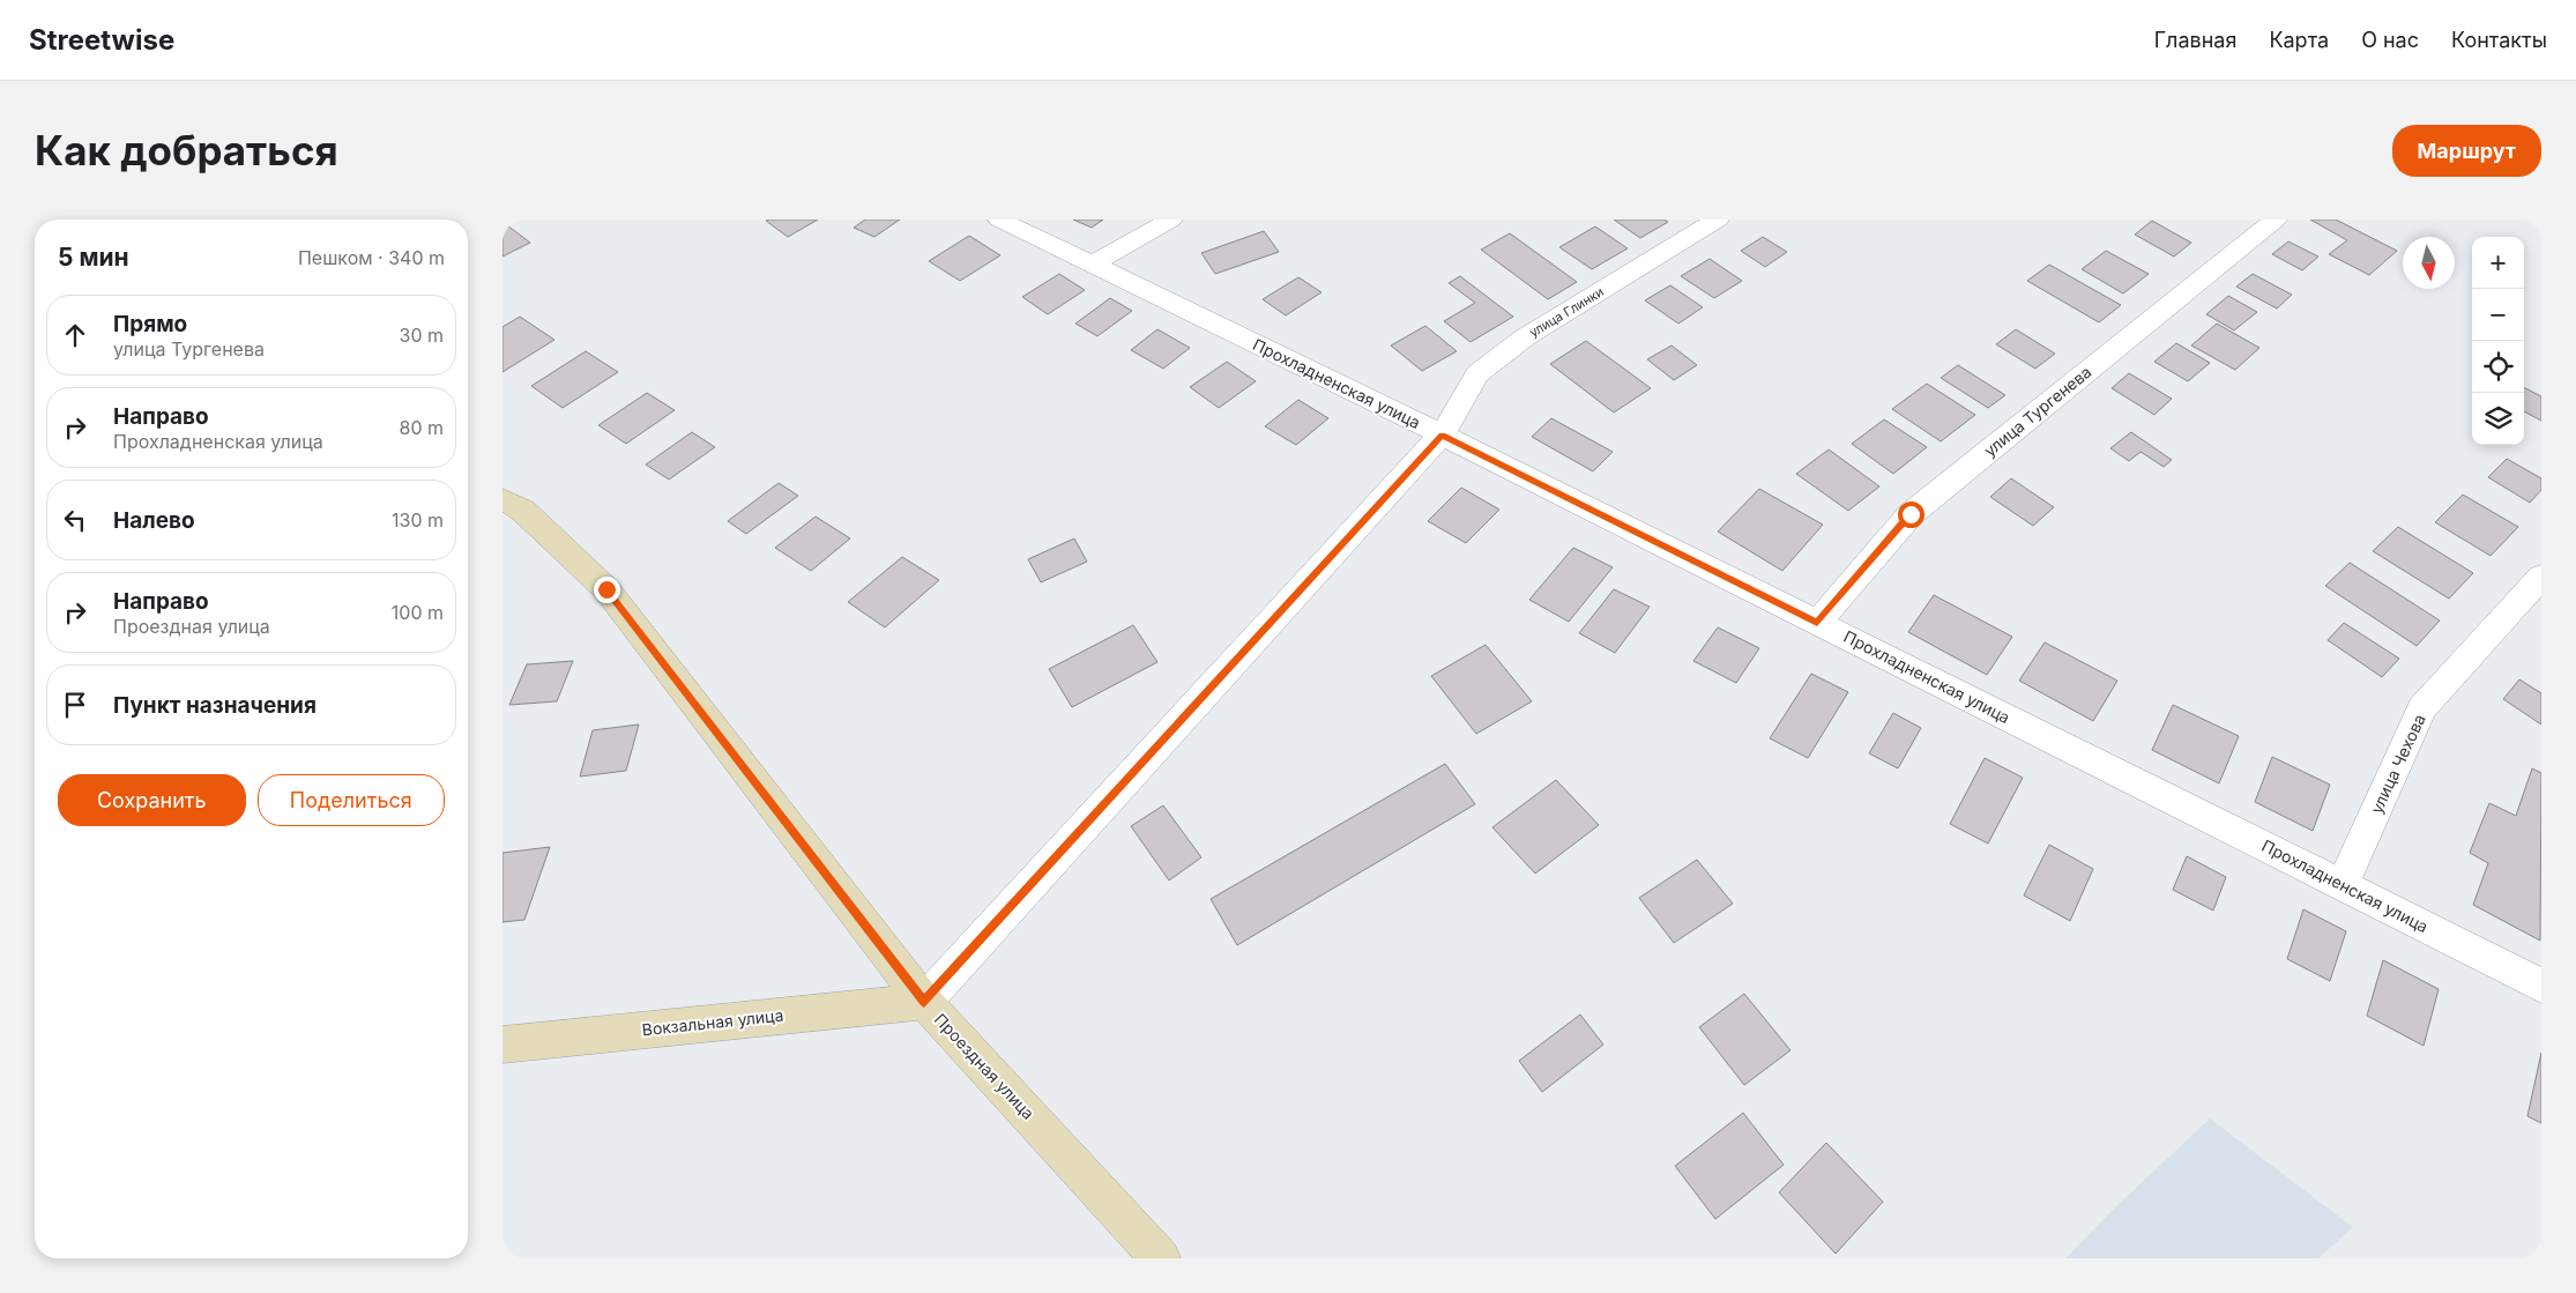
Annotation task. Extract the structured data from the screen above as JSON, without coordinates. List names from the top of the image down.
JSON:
{
  "streets": {
    "main road": ["Вокзальная улица", "Проездная улица"],
    "street": [
      "улица Глинки",
      "Прохладненская улица",
      "улица Тургенева",
      "улица Чехова"
    ]
  },
  "crossings": [
    ["улица Глинки", "Прохладненская улица"],
    ["улица Глинки", "Вокзальная улица"],
    ["улица Глинки", "Проездная улица"],
    ["Прохладненская улица", "улица Тургенева"],
    ["Прохладненская улица", "улица Чехова"],
    ["Вокзальная улица", "Проездная улица"]
  ],
  "north": "bottom",
  "page": {
    "header": "Streetwise",
    "nav": [
      "Главная",
      "Карта",
      "О нас",
      "Контакты"
    ],
    "buttons": [
      "Маршрут",
      ["Сохранить", "Поделиться"]
    ],
    "title": "Как добраться",
    "heading": ["5 мин", "Пешком · 340 m"],
    "map_buttons": ["+", "−"],
    "list": [
      ["Прямо", "улица Тургенева", "30 m"],
      ["Направо", "Прохладненская улица", "80 m"],
      ["Налево", "130 m"],
      ["Направо", "Проездная улица", "100 m"],
      "Пункт назначения"
    ]
  }
}
